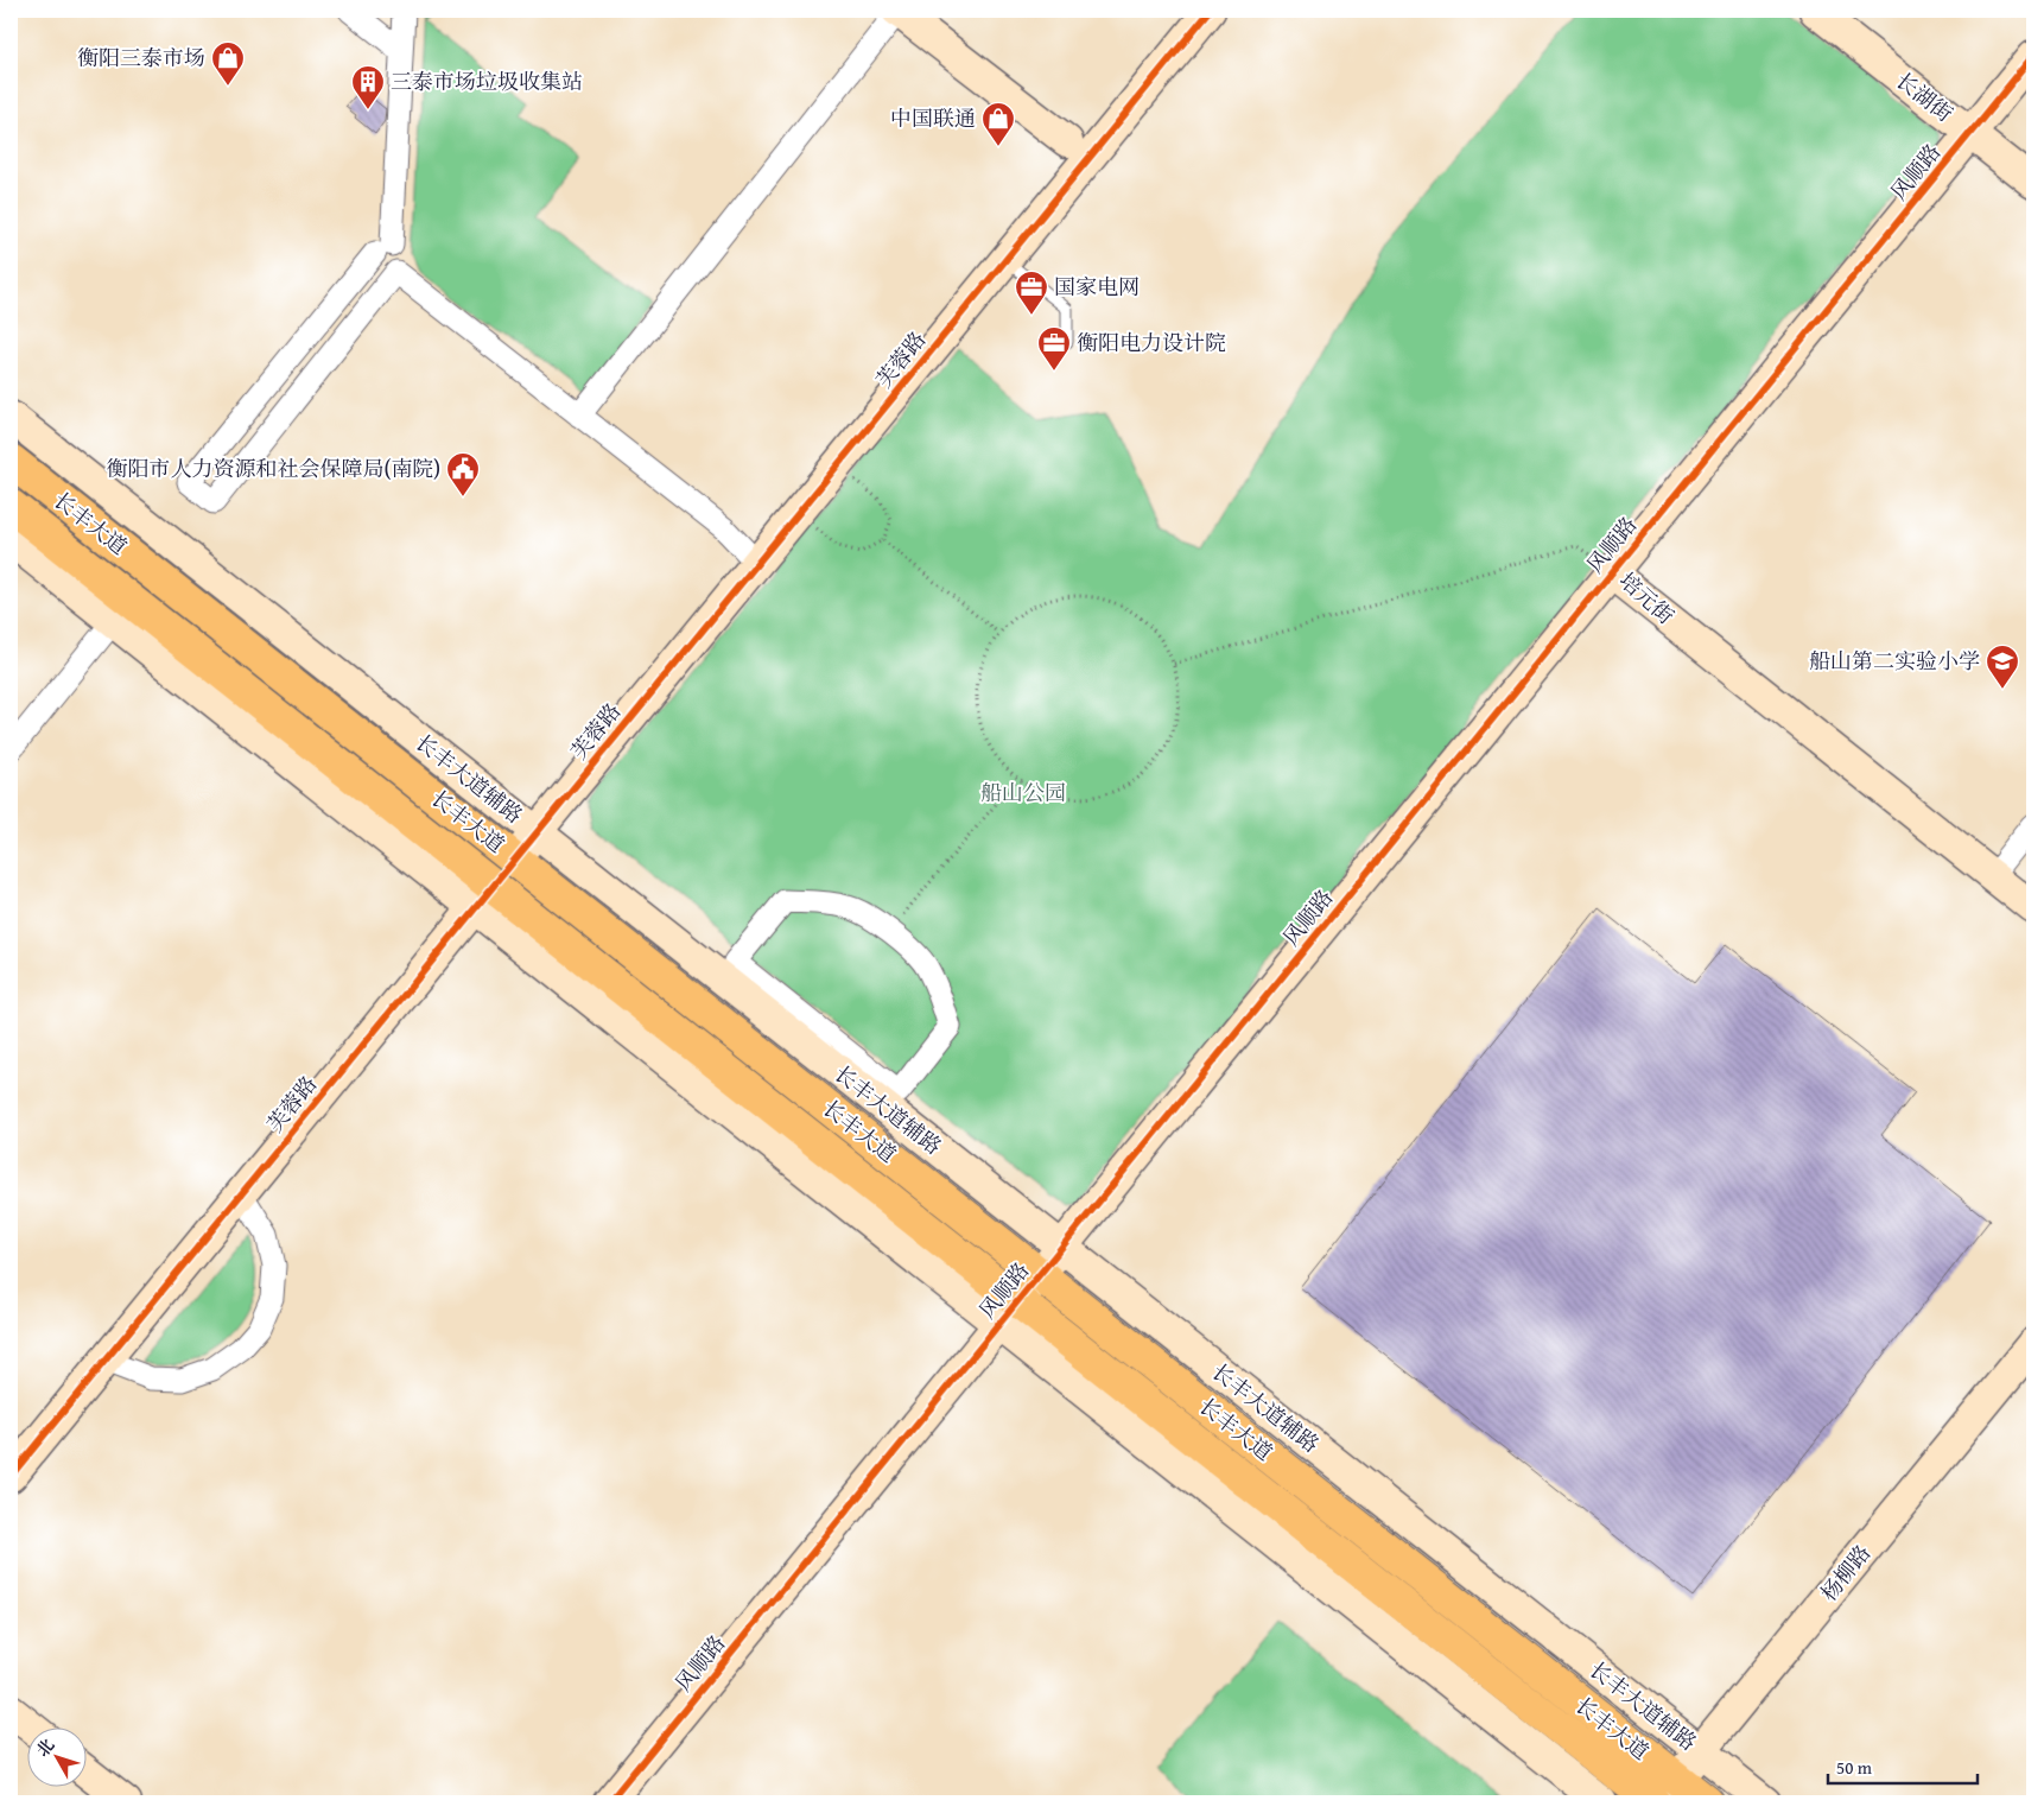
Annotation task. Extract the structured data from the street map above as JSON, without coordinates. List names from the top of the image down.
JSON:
{
  "streets": {
    "main road": ["长丰大道"],
    "street": [
      "长湖街",
      "风顺路",
      "芙蓉路",
      "培元街",
      "长丰大道辅路",
      "杨柳路"
    ]
  },
  "crossings": [
    ["长湖街", "风顺路"],
    ["风顺路", "长丰大道"],
    ["风顺路", "培元街"],
    ["风顺路", "长丰大道辅路"],
    ["芙蓉路", "长丰大道"],
    ["芙蓉路", "长丰大道辅路"],
    ["长丰大道", "杨柳路"],
    ["长丰大道辅路", "杨柳路"]
  ],
  "parks": ["船山公园"],
  "places": {
    "shop": ["衡阳三泰市场", "中国联通"],
    "building": ["三泰市场垃圾收集站"],
    "office": ["国家电网", "衡阳电力设计院"],
    "public building": ["衡阳市人力资源和社会保障局(南院)"],
    "school or university": ["船山第二实验小学"]
  },
  "scale_bar": "50 m",
  "north": "top left"
}
